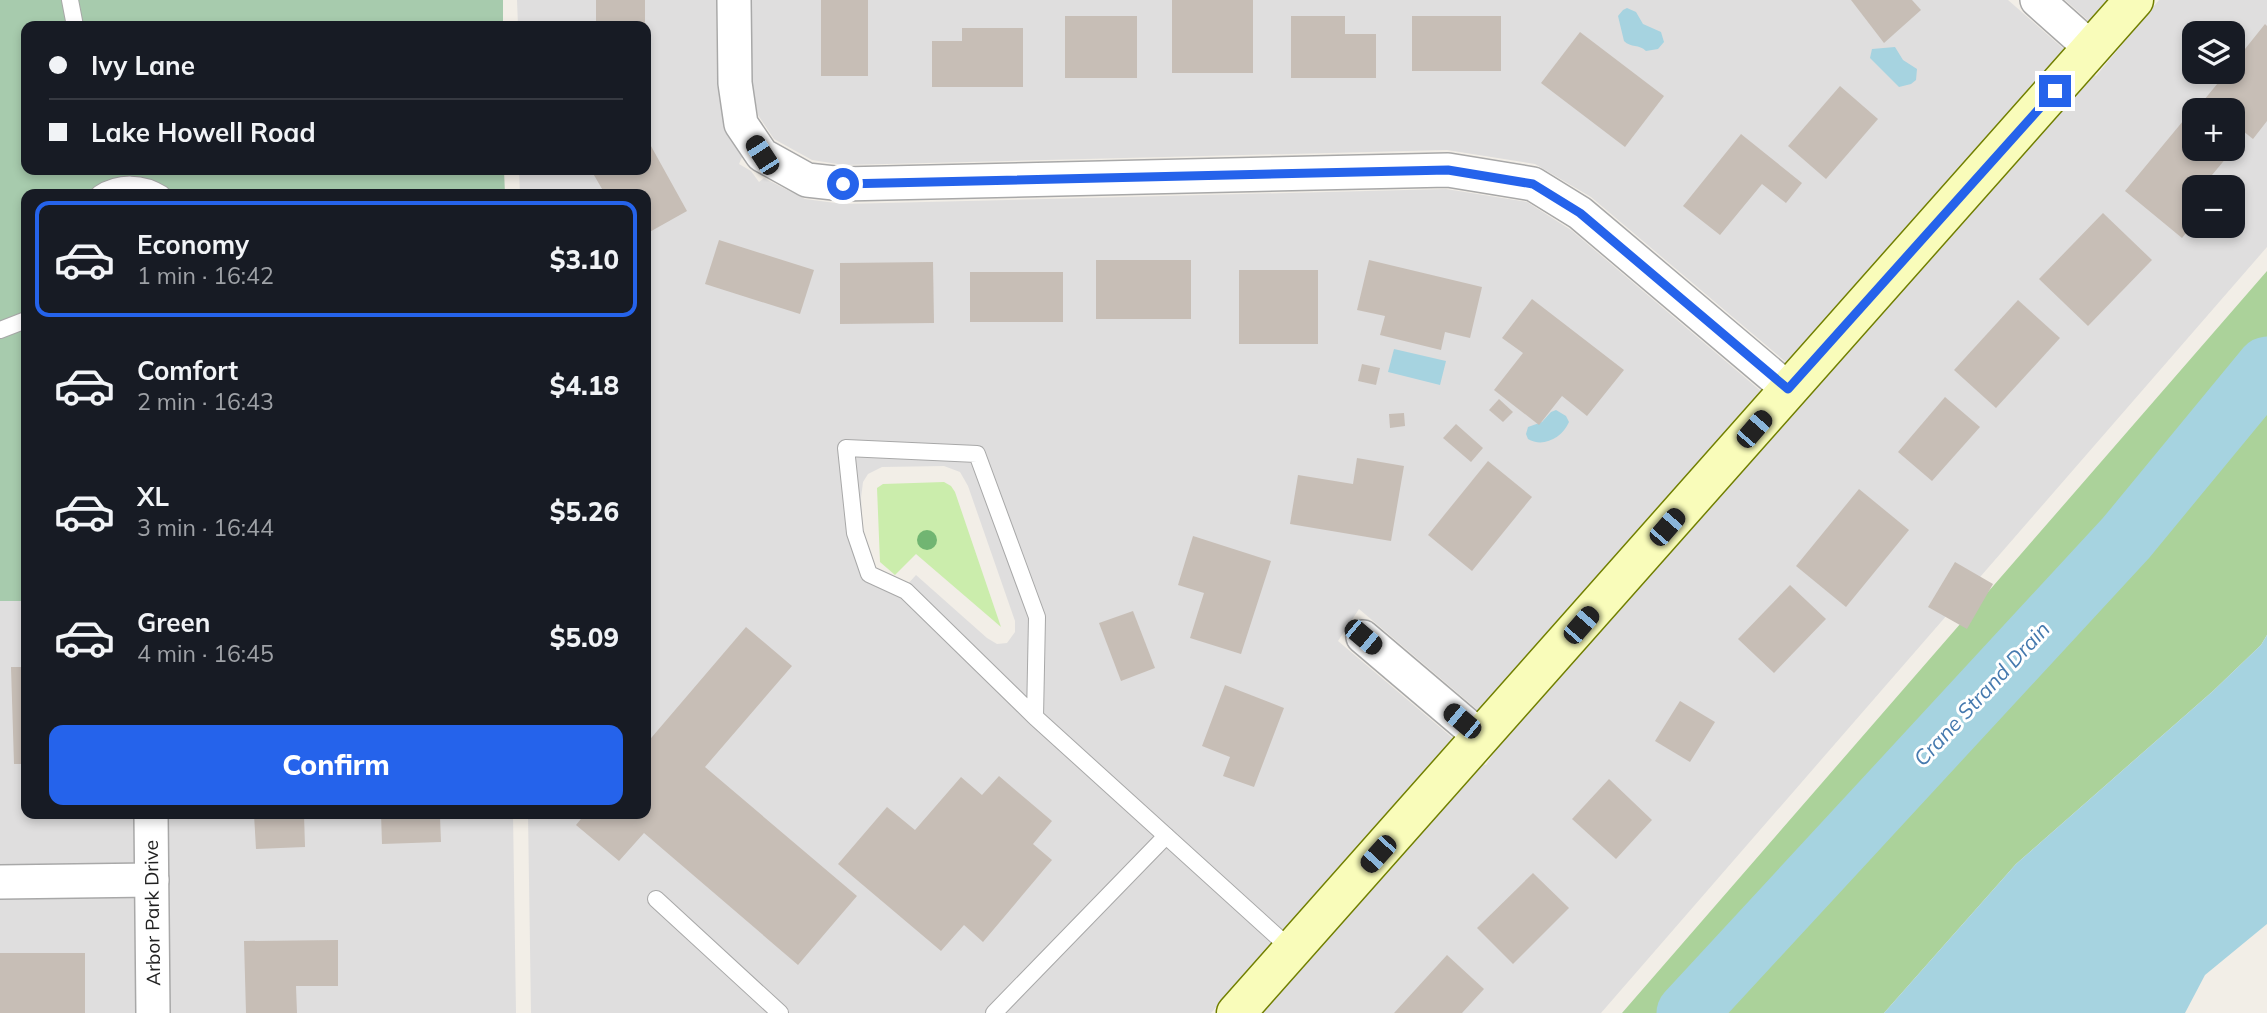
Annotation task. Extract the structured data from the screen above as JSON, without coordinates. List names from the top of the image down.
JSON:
{
  "streets": {
    "street": ["Arbor Park Drive"]
  },
  "water": ["Crane Strand Drain"],
  "page": {
    "map_buttons": ["+", "−"],
    "banner": ["Ivy Lane", "Lake Howell Road"],
    "list": [
      {
        "name": "Economy",
        "note": "1 min · 16:42",
        "value": "$3.10"
      },
      {
        "name": "Comfort",
        "note": "2 min · 16:43",
        "value": "$4.18"
      },
      {
        "name": "XL",
        "note": "3 min · 16:44",
        "value": "$5.26"
      },
      {
        "name": "Green",
        "note": "4 min · 16:45",
        "value": "$5.09"
      }
    ],
    "buttons": "Confirm"
  }
}
